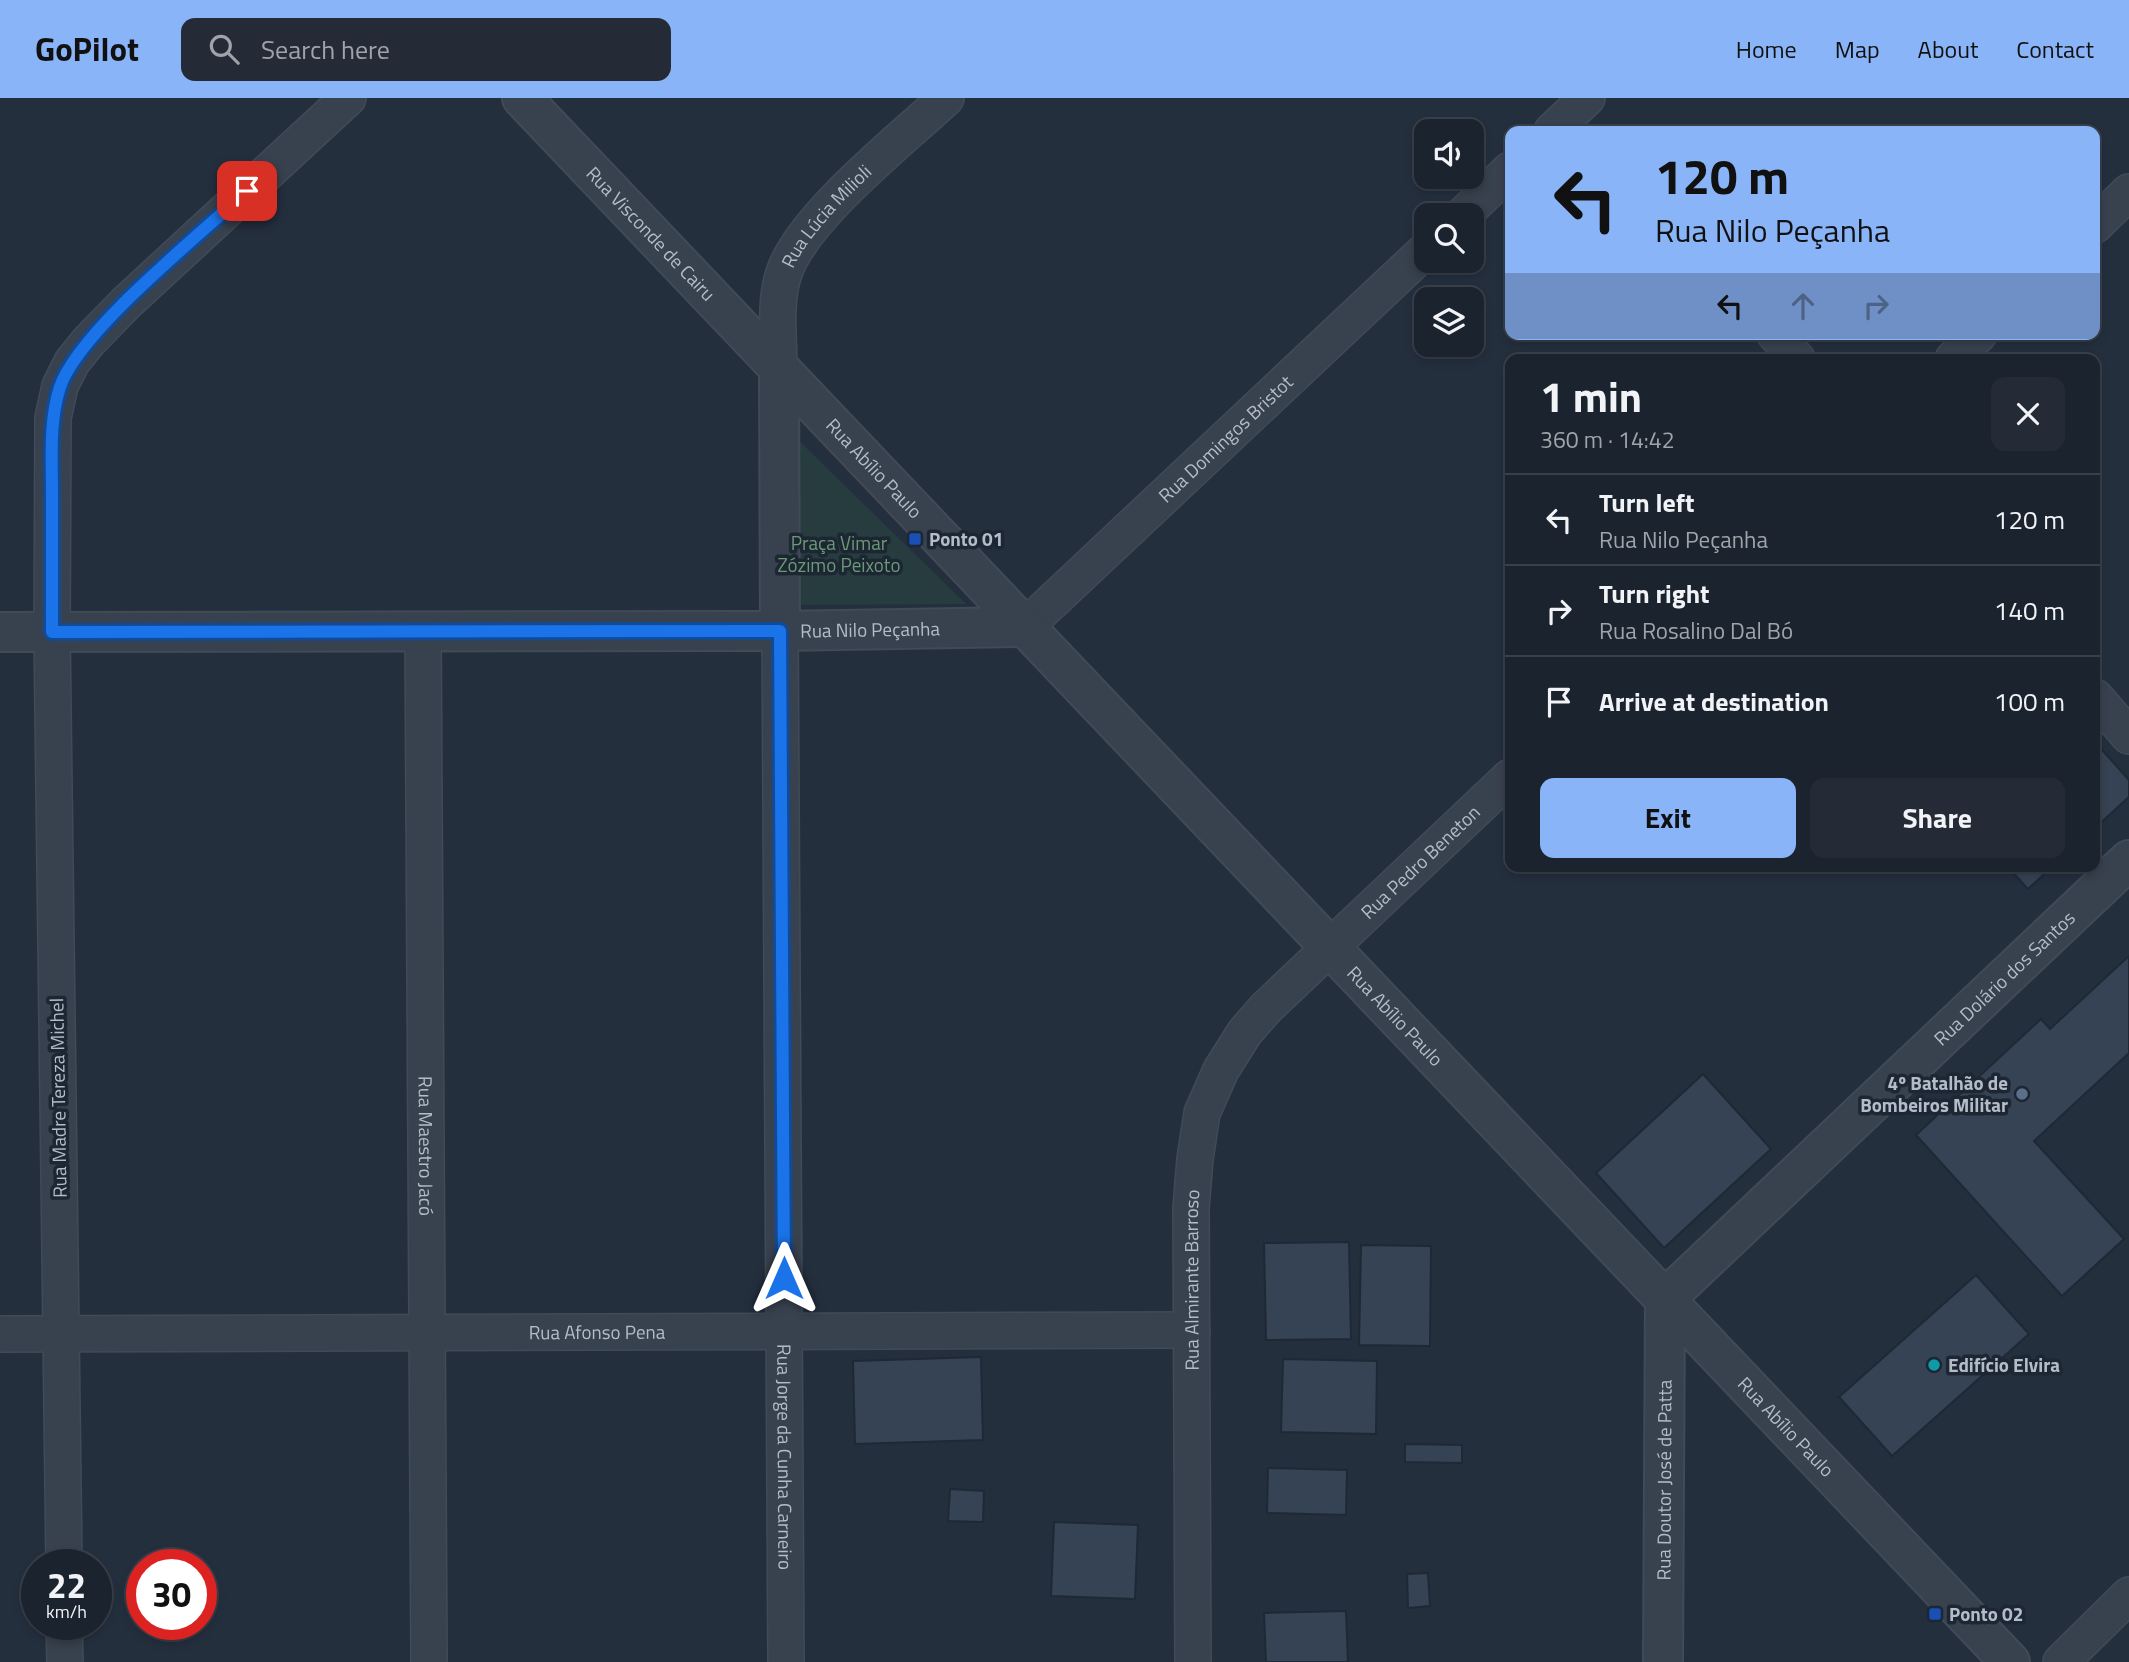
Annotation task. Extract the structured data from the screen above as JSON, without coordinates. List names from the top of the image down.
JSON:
{
  "streets": {
    "street": [
      "Rua Lúcia Milioli",
      "Rua Visconde de Cairu",
      "Rua Domingos Bristot",
      "Rua Abílio Paulo",
      "Rua Nilo Peçanha",
      "Rua Pedro Beneton",
      "Rua Dolário dos Santos",
      "Rua Madre Tereza Michel",
      "Rua Maestro Jacó",
      "Rua Almirante Barroso",
      "Rua Afonso Pena",
      "Rua Jorge da Cunha Carneiro",
      "Rua Doutor José de Patta"
    ]
  },
  "crossings": [
    ["Rua Lúcia Milioli", "Rua Visconde de Cairu"],
    ["Rua Lúcia Milioli", "Rua Abílio Paulo"],
    ["Rua Lúcia Milioli", "Rua Jorge da Cunha Carneiro"],
    ["Rua Visconde de Cairu", "Rua Abílio Paulo"],
    ["Rua Visconde de Cairu", "Rua Jorge da Cunha Carneiro"],
    ["Rua Domingos Bristot", "Rua Abílio Paulo"],
    ["Rua Domingos Bristot", "Rua Nilo Peçanha"],
    ["Rua Abílio Paulo", "Rua Nilo Peçanha"],
    ["Rua Abílio Paulo", "Rua Pedro Beneton"],
    ["Rua Abílio Paulo", "Rua Dolário dos Santos"],
    ["Rua Abílio Paulo", "Rua Almirante Barroso"],
    ["Rua Abílio Paulo", "Rua Jorge da Cunha Carneiro"],
    ["Rua Abílio Paulo", "Rua Doutor José de Patta"],
    ["Rua Nilo Peçanha", "Rua Madre Tereza Michel"],
    ["Rua Nilo Peçanha", "Rua Maestro Jacó"],
    ["Rua Nilo Peçanha", "Rua Jorge da Cunha Carneiro"],
    ["Rua Pedro Beneton", "Rua Almirante Barroso"],
    ["Rua Dolário dos Santos", "Rua Doutor José de Patta"],
    ["Rua Madre Tereza Michel", "Rua Afonso Pena"],
    ["Rua Maestro Jacó", "Rua Afonso Pena"],
    ["Rua Almirante Barroso", "Rua Afonso Pena"],
    ["Rua Afonso Pena", "Rua Jorge da Cunha Carneiro"]
  ],
  "parks": ["Praça Vimar Zózimo Peixoto"],
  "places": {
    "transit": ["Ponto 01", "Ponto 02"],
    "other": ["4º Batalhão de Bombeiros Militar", "Edifício Elvira"]
  },
  "page": {
    "header": "GoPilot",
    "search": "Search here",
    "nav": [
      "Home",
      "Map",
      "About",
      "Contact"
    ],
    "turn": ["120 m", "Rua Nilo Peçanha"],
    "heading": ["1 min", "360 m · 14:42"],
    "list": [
      {
        "name": "Turn left",
        "note": "Rua Nilo Peçanha",
        "value": "120 m"
      },
      {
        "name": "Turn right",
        "note": "Rua Rosalino Dal Bó",
        "value": "140 m"
      },
      {
        "name": "Arrive at destination",
        "value": "100 m"
      }
    ],
    "buttons": ["Exit", "Share"],
    "speed": "22 km/h",
    "limit": "30"
  }
}
